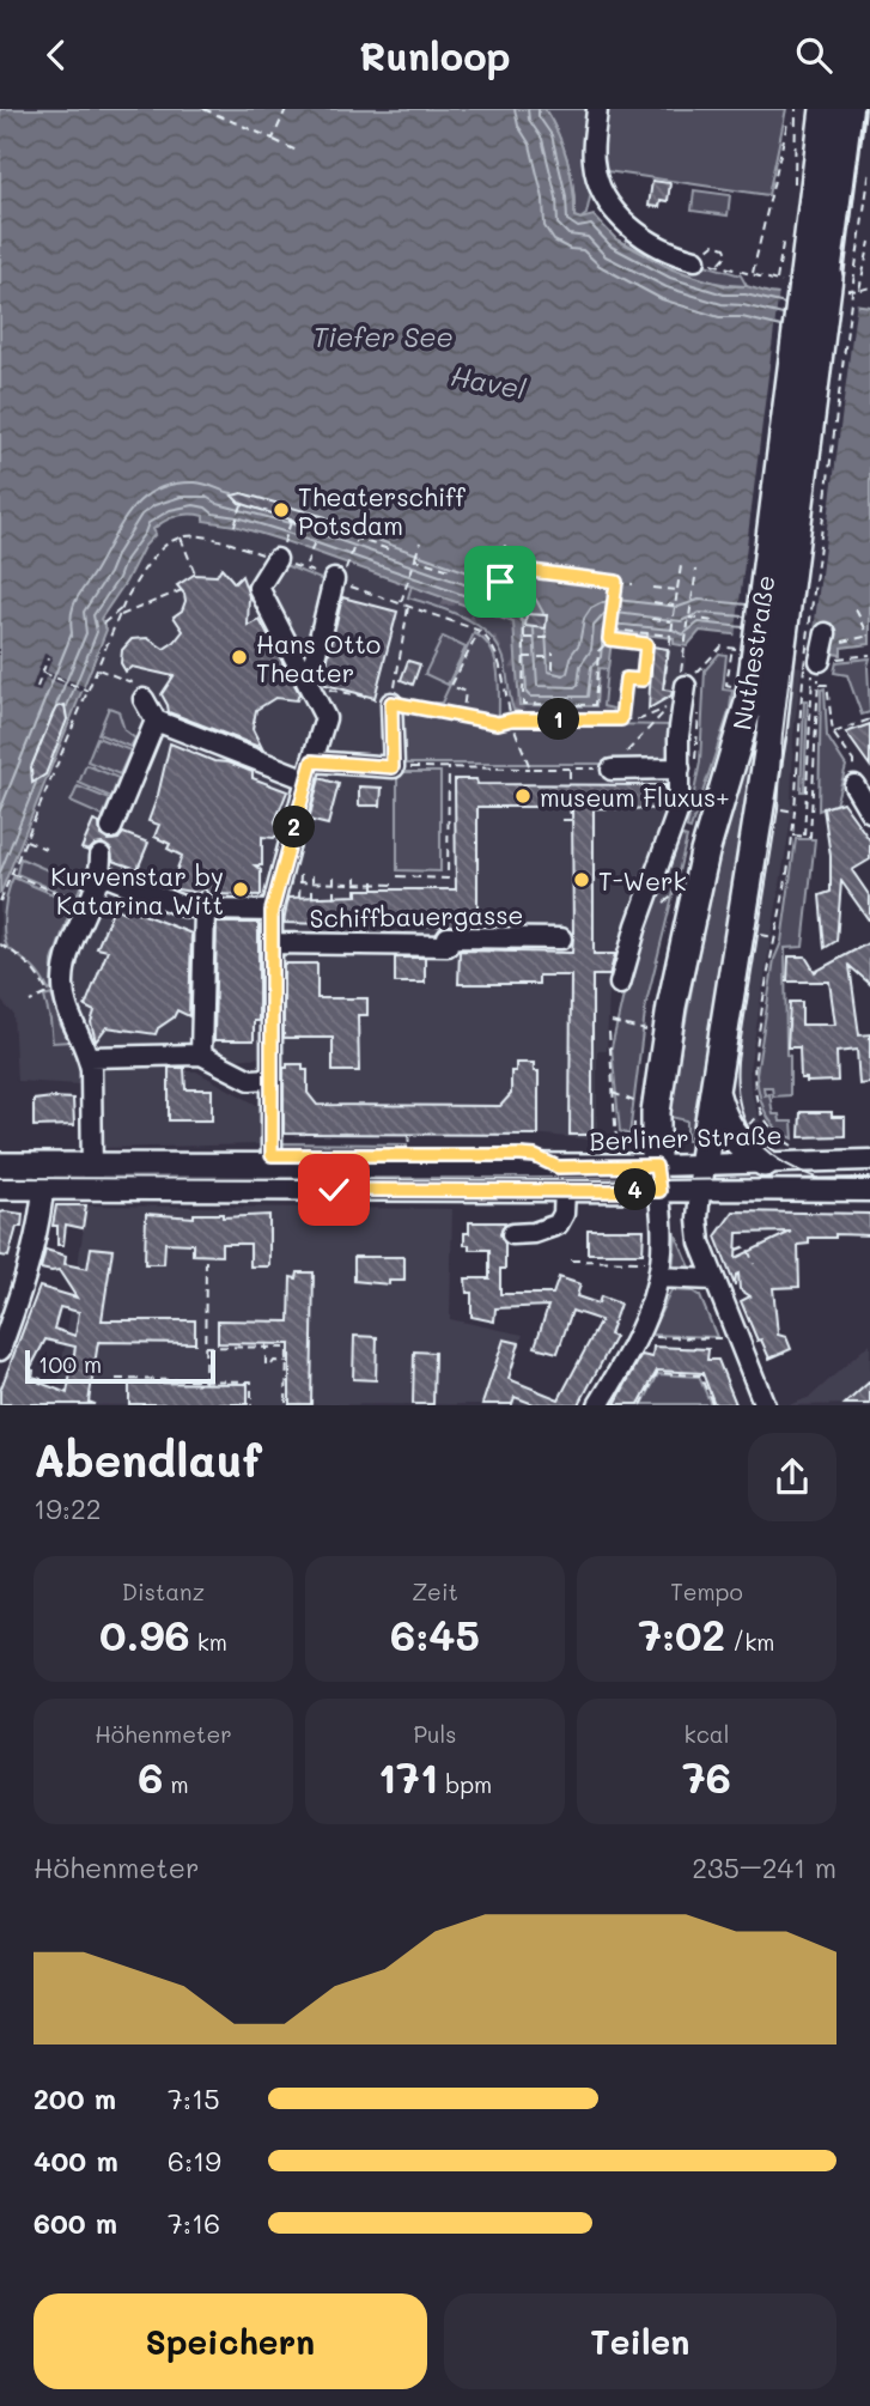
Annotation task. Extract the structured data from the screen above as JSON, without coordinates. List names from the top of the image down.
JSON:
{
  "streets": {
    "highway": ["Nuthestraße"],
    "main road": ["Berliner Straße"],
    "street": ["Schiffbauergasse"]
  },
  "crossings": [
    ["Nuthestraße", "Berliner Straße"],
    ["Schiffbauergasse", "Berliner Straße"]
  ],
  "water": ["Tiefer See", "Havel"],
  "places": [
    "Theaterschiff Potsdam",
    "Hans Otto Theater",
    "museum Fluxus+",
    "T-Werk",
    "Kurvenstar by Katarina Witt"
  ],
  "scale_bar": "100 m",
  "page": {
    "header": "Runloop",
    "pins": ["1", "2", "4"],
    "scale": "100 m",
    "heading": ["Abendlauf", "19:22"],
    "stats": [
      ["Distanz", "0.96 km"],
      ["Zeit", "6:45"],
      ["Tempo", "7:02 /km"],
      ["Höhenmeter", "6 m"],
      ["Puls", "171 bpm"],
      ["kcal", "76"]
    ],
    "chart": ["Höhenmeter", "235–241 m"],
    "list": [
      {
        "name": "200 m",
        "note": "7:15"
      },
      {
        "name": "400 m",
        "note": "6:19"
      },
      {
        "name": "600 m",
        "note": "7:16"
      }
    ],
    "buttons": ["Speichern", "Teilen"]
  }
}
